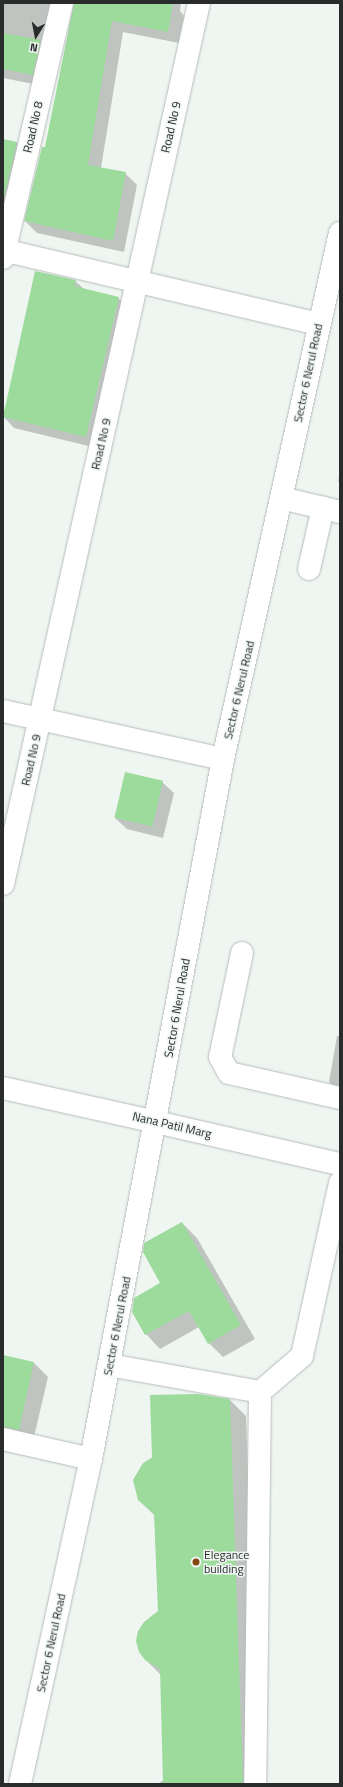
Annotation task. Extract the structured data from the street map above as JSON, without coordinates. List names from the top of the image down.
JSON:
{
  "streets": {
    "street": [
      "Road No 8",
      "Road No 9",
      "Sector 6 Nerul Road",
      "Nana Patil Marg"
    ]
  },
  "crossings": [
    ["Sector 6 Nerul Road", "Nana Patil Marg"]
  ],
  "places": ["Elegance building"],
  "north": "bottom"
}
